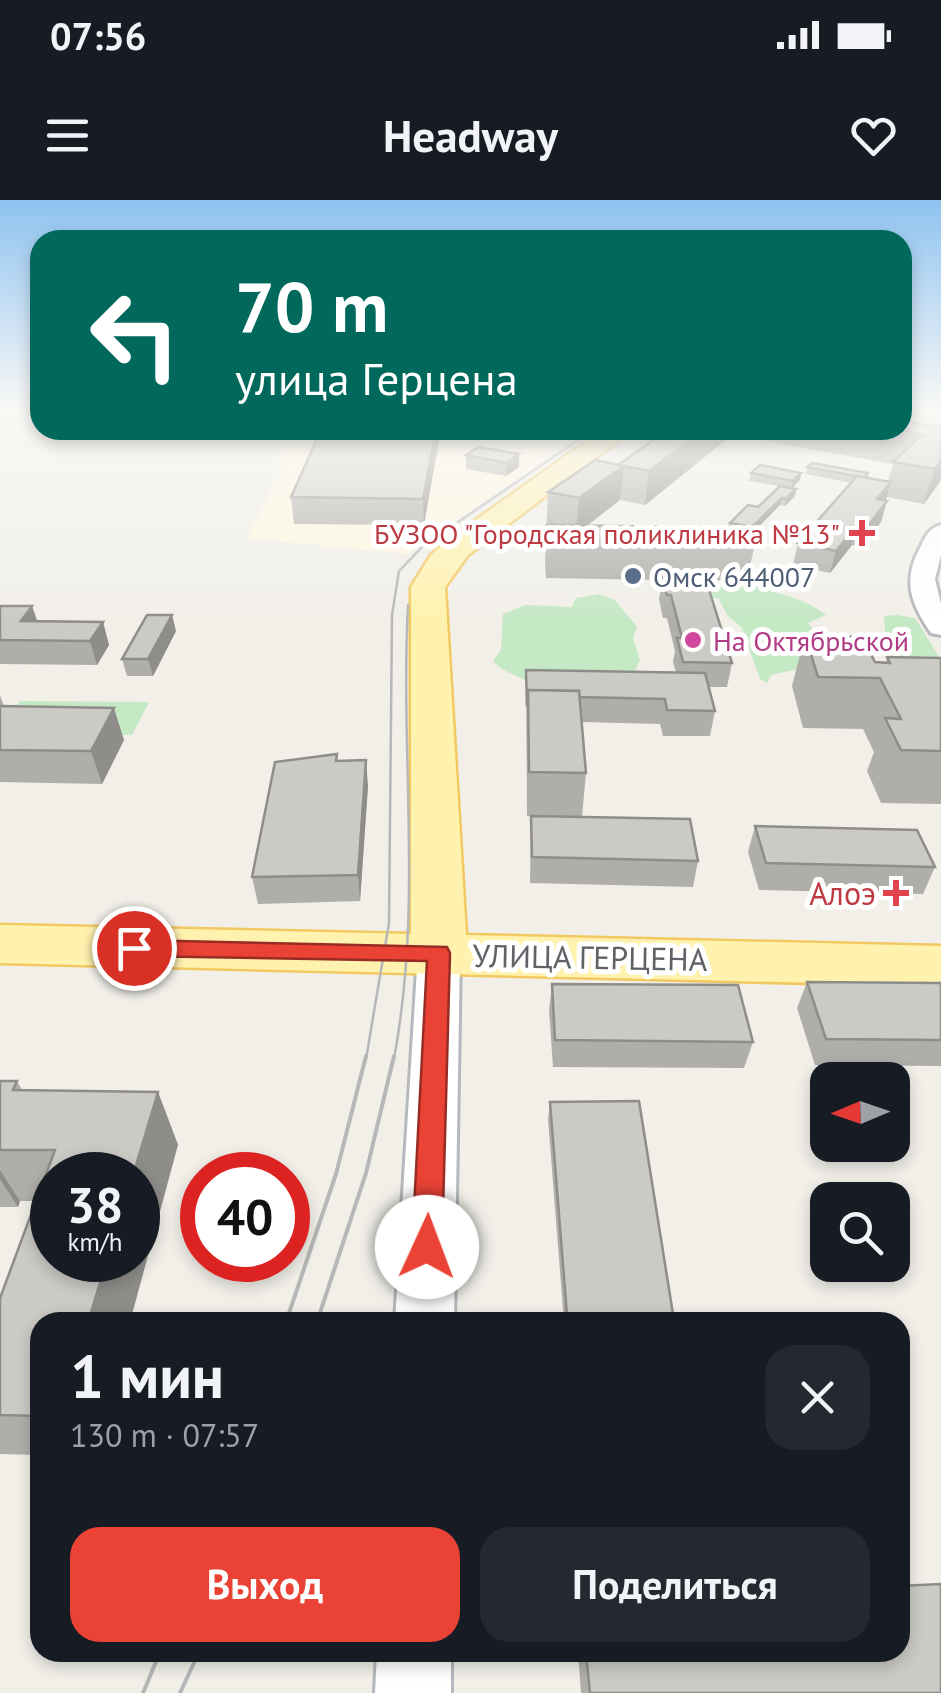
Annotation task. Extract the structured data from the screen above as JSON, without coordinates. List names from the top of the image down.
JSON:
{
  "streets": {
    "main road": ["УЛИЦА ГЕРЦЕНА"]
  },
  "places": {
    "health": ["БУЗОО \"Городская поликлиника №13\"", "Алоэ"],
    "other": ["Омск 644007", "На Октябрьской"]
  },
  "north": "left",
  "page": {
    "status": "07:56",
    "header": "Headway",
    "turn": ["70 m", "улица Герцена"],
    "speed": "38 km/h",
    "limit": "40",
    "heading": ["1 мин", "130 m · 07:57"],
    "buttons": ["Выход", "Поделиться"]
  }
}
